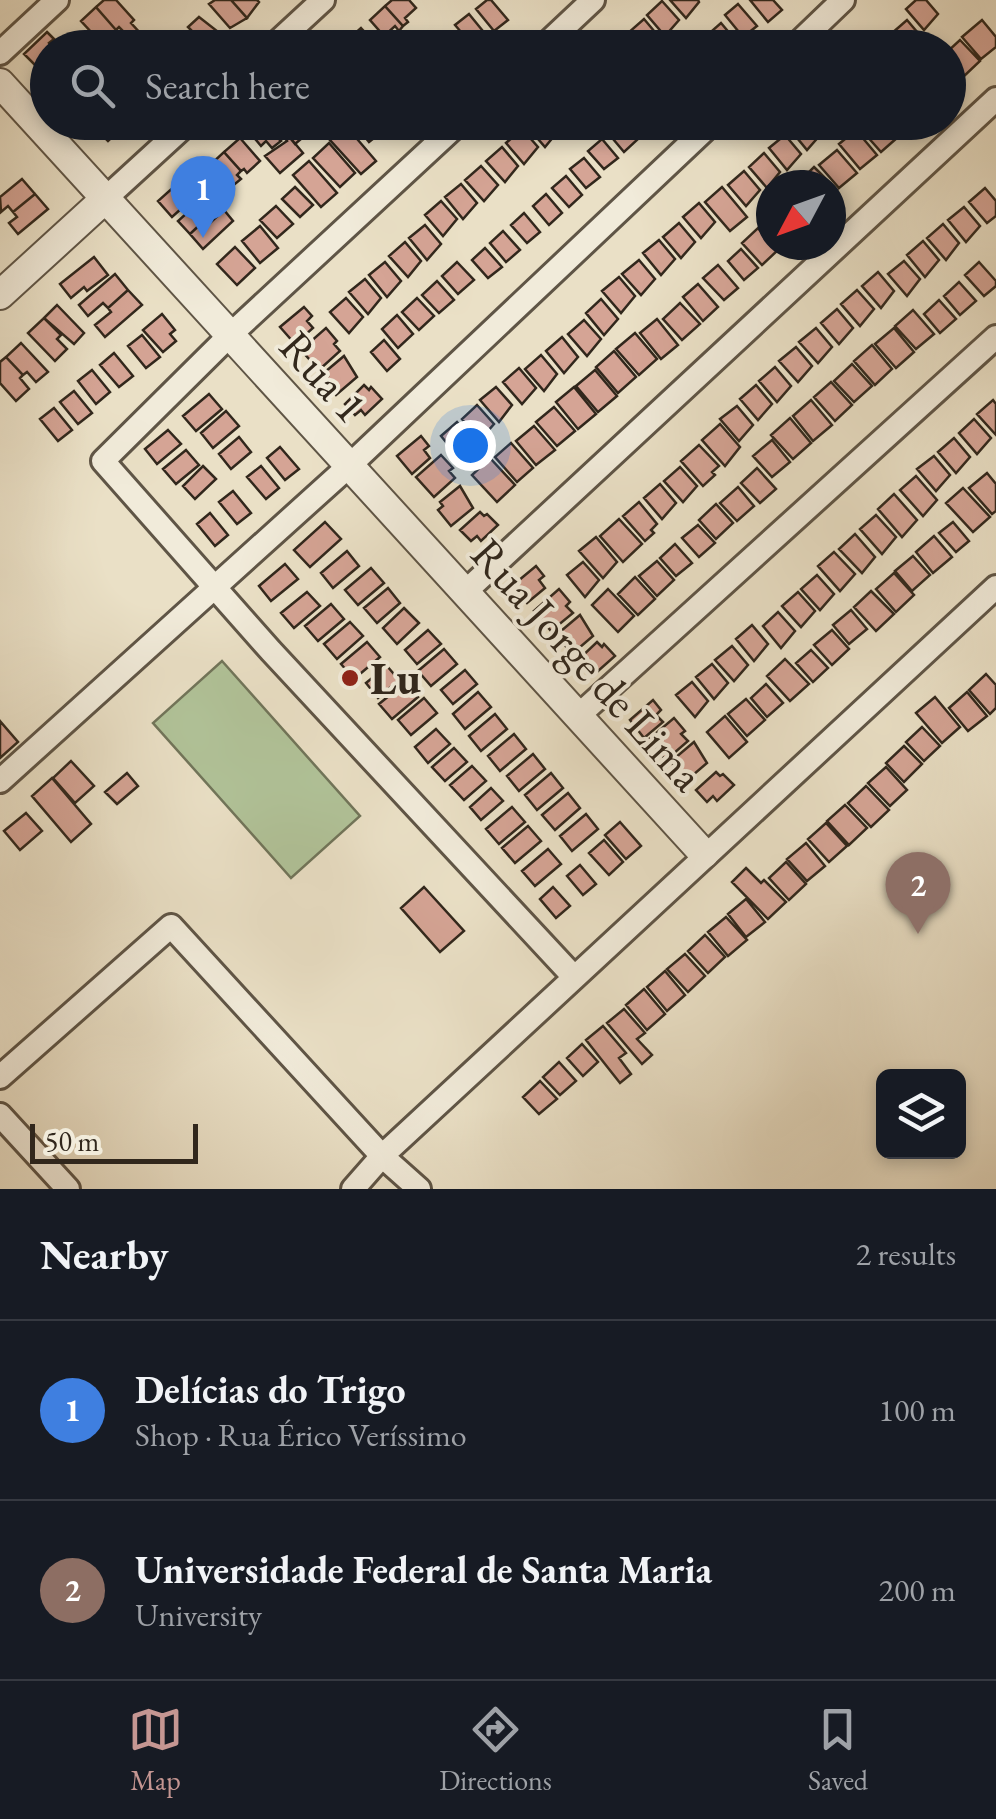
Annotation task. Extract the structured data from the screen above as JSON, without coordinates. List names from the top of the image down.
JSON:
{
  "streets": {
    "street": ["Rua 1", "Rua Jorge de Lima"]
  },
  "crossings": [
    ["Rua 1", "Rua Jorge de Lima"]
  ],
  "places": ["Lu"],
  "scale_bar": "50 m",
  "north": "bottom left",
  "page": {
    "search": "Search here",
    "pins": ["1", "2"],
    "scale": "50 m",
    "heading": ["Nearby", "2 results"],
    "list": [
      {
        "mark": "1",
        "name": "Delícias do Trigo",
        "note": "Shop · Rua Érico Veríssimo",
        "value": "100 m"
      },
      {
        "mark": "2",
        "name": "Universidade Federal de Santa Maria",
        "note": "University",
        "value": "200 m"
      }
    ],
    "nav": ["Map", "Directions", "Saved"]
  }
}
